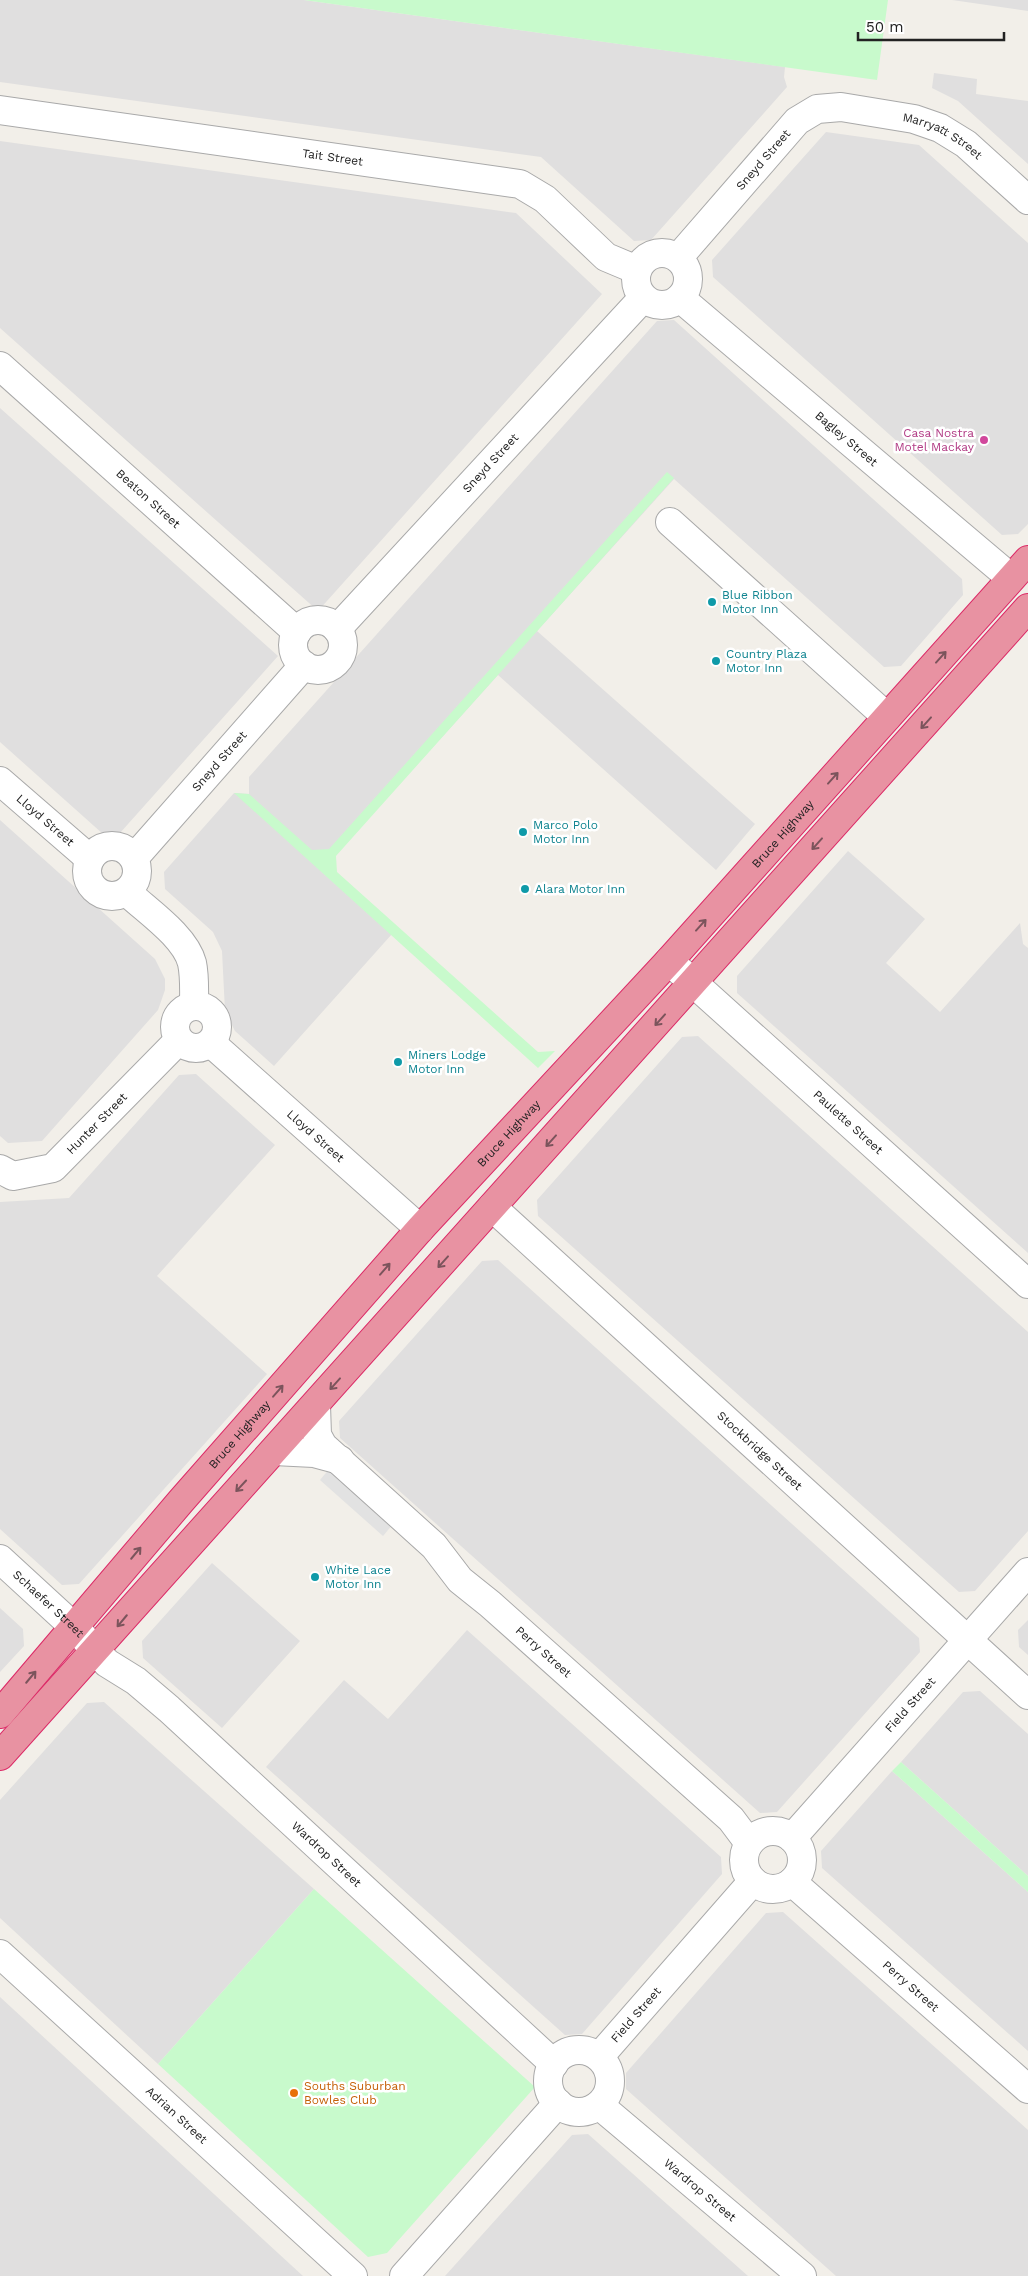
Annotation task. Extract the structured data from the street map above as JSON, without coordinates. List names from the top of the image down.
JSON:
{
  "streets": {
    "highway": ["Bruce Highway"],
    "street": [
      "Marryatt Street",
      "Tait Street",
      "Sneyd Street",
      "Bagley Street",
      "Beaton Street",
      "Lloyd Street",
      "Paulette Street",
      "Hunter Street",
      "Stockbridge Street",
      "Schaefer Street",
      "Perry Street",
      "Field Street",
      "Wardrop Street",
      "Adrian Street"
    ]
  },
  "crossings": [
    ["Marryatt Street", "Sneyd Street"],
    ["Tait Street", "Sneyd Street"],
    ["Tait Street", "Bagley Street"],
    ["Sneyd Street", "Bagley Street"],
    ["Sneyd Street", "Beaton Street"],
    ["Sneyd Street", "Lloyd Street"],
    ["Bagley Street", "Bruce Highway"],
    ["Lloyd Street", "Bruce Highway"],
    ["Lloyd Street", "Hunter Street"],
    ["Bruce Highway", "Paulette Street"],
    ["Bruce Highway", "Schaefer Street"],
    ["Stockbridge Street", "Field Street"],
    ["Schaefer Street", "Wardrop Street"],
    ["Perry Street", "Field Street"],
    ["Field Street", "Wardrop Street"]
  ],
  "places": [
    "Casa Nostra Motel Mackay",
    "Blue Ribbon Motor Inn",
    "Country Plaza Motor Inn",
    "Marco Polo Motor Inn",
    "Alara Motor Inn",
    "Miners Lodge Motor Inn",
    "White Lace Motor Inn",
    "Souths Suburban Bowles Club"
  ],
  "scale_bar": "50 m"
}
